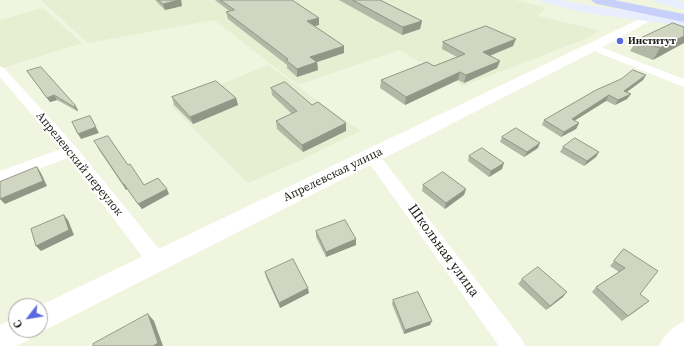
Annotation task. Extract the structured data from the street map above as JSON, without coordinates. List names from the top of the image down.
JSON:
{
  "streets": {
    "street": ["Апрелевский переулок", "Апрелевская улица", "Школьная улица"]
  },
  "crossings": [
    ["Апрелевский переулок", "Апрелевская улица"],
    ["Апрелевская улица", "Школьная улица"]
  ],
  "places": ["Институт"],
  "north": "bottom left"
}
